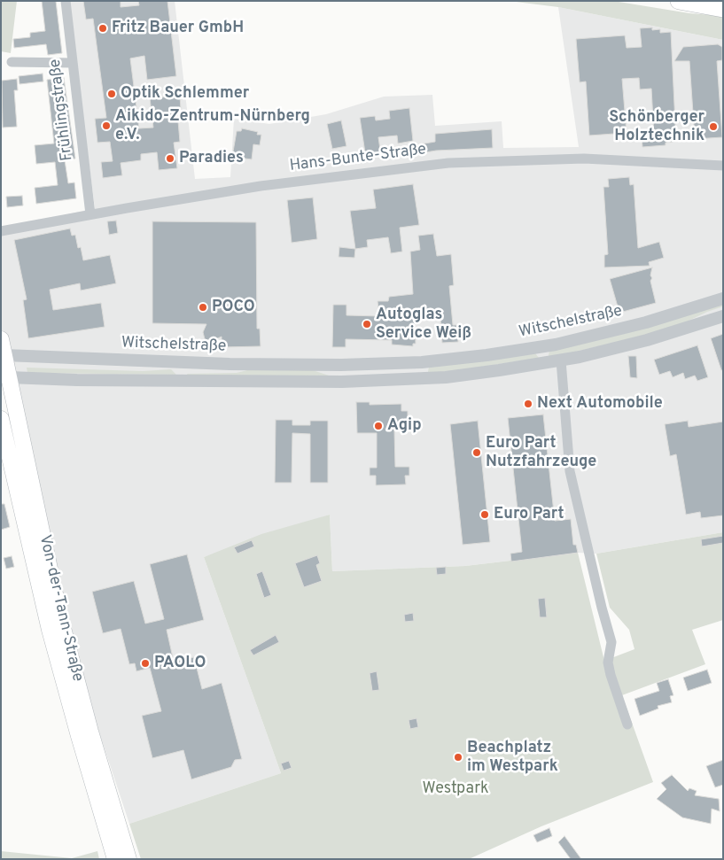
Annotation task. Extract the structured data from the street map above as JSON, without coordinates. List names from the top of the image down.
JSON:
{
  "streets": {
    "main road": ["Von-der-Tann-Straße"],
    "street": ["Frühlingstraße", "Hans-Bunte-Straße", "Witschelstraße"]
  },
  "crossings": [
    ["Frühlingstraße", "Hans-Bunte-Straße"],
    ["Witschelstraße", "Von-der-Tann-Straße"]
  ],
  "parks": ["Westpark"],
  "places": [
    "Fritz Bauer GmbH",
    "Optik Schlemmer",
    "Aikido-Zentrum-Nürnberg e.V.",
    "Schönberger Holztechnik",
    "Paradies",
    "POCO",
    "Autoglas Service Weiß",
    "Next Automobile",
    "Agip",
    "Euro Part Nutzfahrzeuge",
    "Euro Part",
    "PAOLO",
    "Beachplatz im Westpark"
  ]
}
